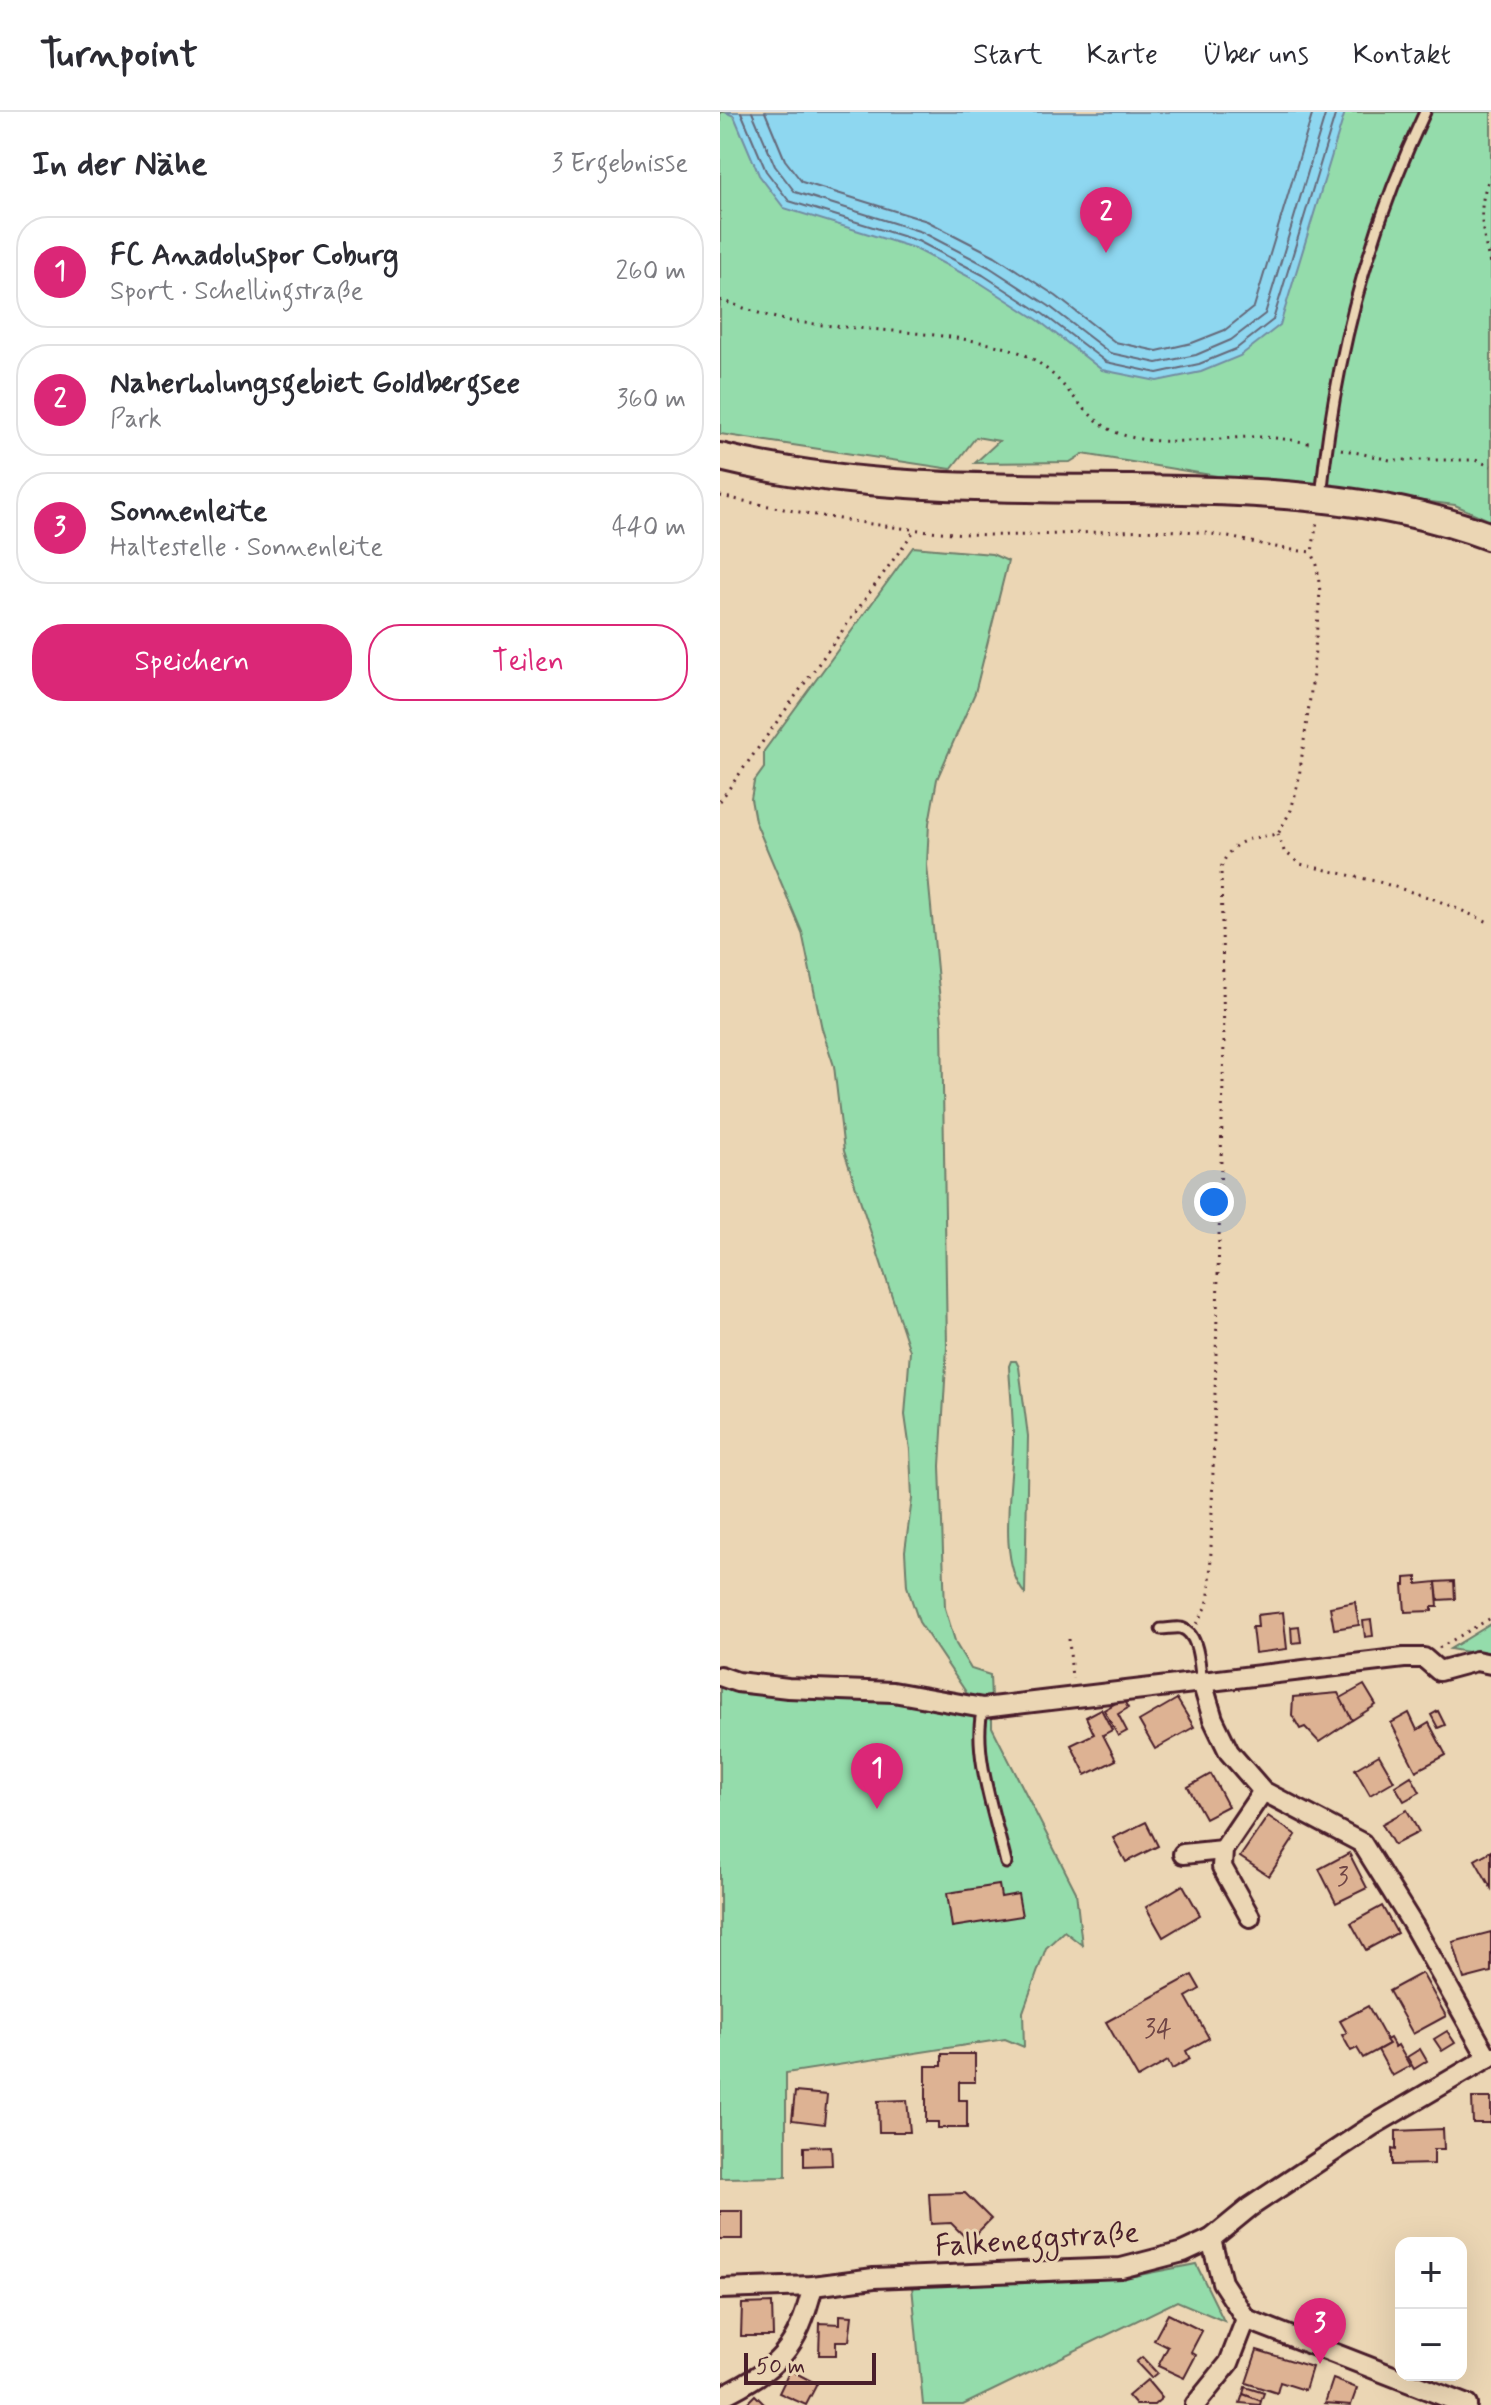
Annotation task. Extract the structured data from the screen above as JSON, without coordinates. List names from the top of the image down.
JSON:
{
  "streets": {
    "street": ["Falkeneggstraße"]
  },
  "house_numbers": ["3", "34"],
  "scale_bar": "50 m",
  "page": {
    "header": "Turnpoint",
    "nav": [
      "Start",
      "Karte",
      "Über uns",
      "Kontakt"
    ],
    "heading": ["In der Nähe", "3 Ergebnisse"],
    "pins": ["2", "1", "3"],
    "list": [
      {
        "mark": "1",
        "name": "FC Anadoluspor Coburg",
        "note": "Sport · Schellingstraße",
        "value": "260 m"
      },
      {
        "mark": "2",
        "name": "Naherholungsgebiet Goldbergsee",
        "note": "Park",
        "value": "360 m"
      },
      {
        "mark": "3",
        "name": "Sonnenleite",
        "note": "Haltestelle · Sonnenleite",
        "value": "440 m"
      }
    ],
    "buttons": ["Speichern", "Teilen"],
    "map_buttons": ["+", "−"],
    "scale": "50 m"
  }
}
